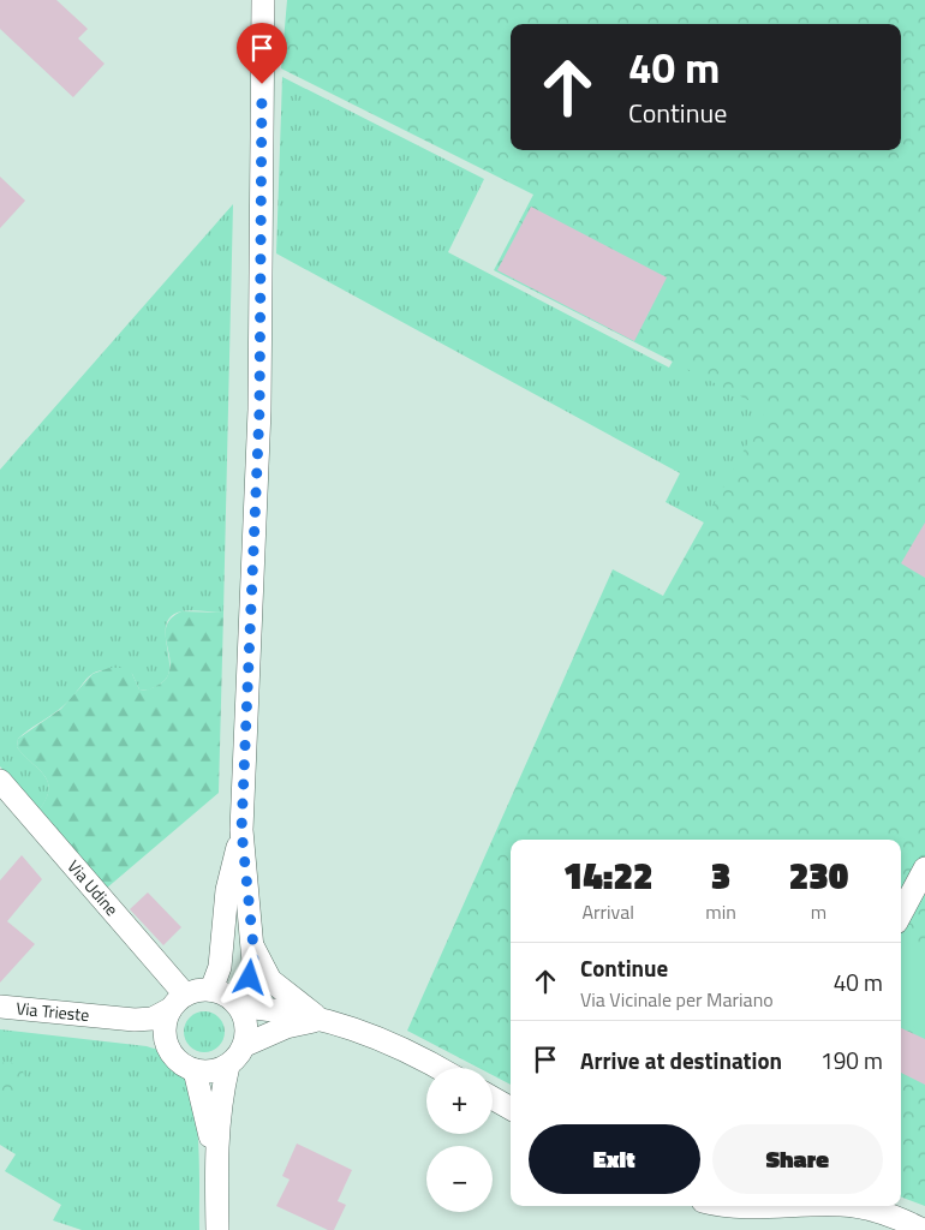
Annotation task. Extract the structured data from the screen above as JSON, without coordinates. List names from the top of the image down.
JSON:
{
  "streets": {
    "street": ["Via Udine", "Via Trieste"]
  },
  "crossings": [
    ["Via Udine", "Via Trieste"]
  ],
  "page": {
    "turn": ["40 m", "Continue"],
    "eta": [
      "14:22",
      "Arrival",
      "3",
      "min",
      "230",
      "m"
    ],
    "list": [
      {
        "name": "Continue",
        "note": "Via Vicinale per Mariano",
        "value": "40 m"
      },
      {
        "name": "Arrive at destination",
        "value": "190 m"
      }
    ],
    "map_buttons": ["+", "−"],
    "buttons": ["Exit", "Share"]
  }
}
